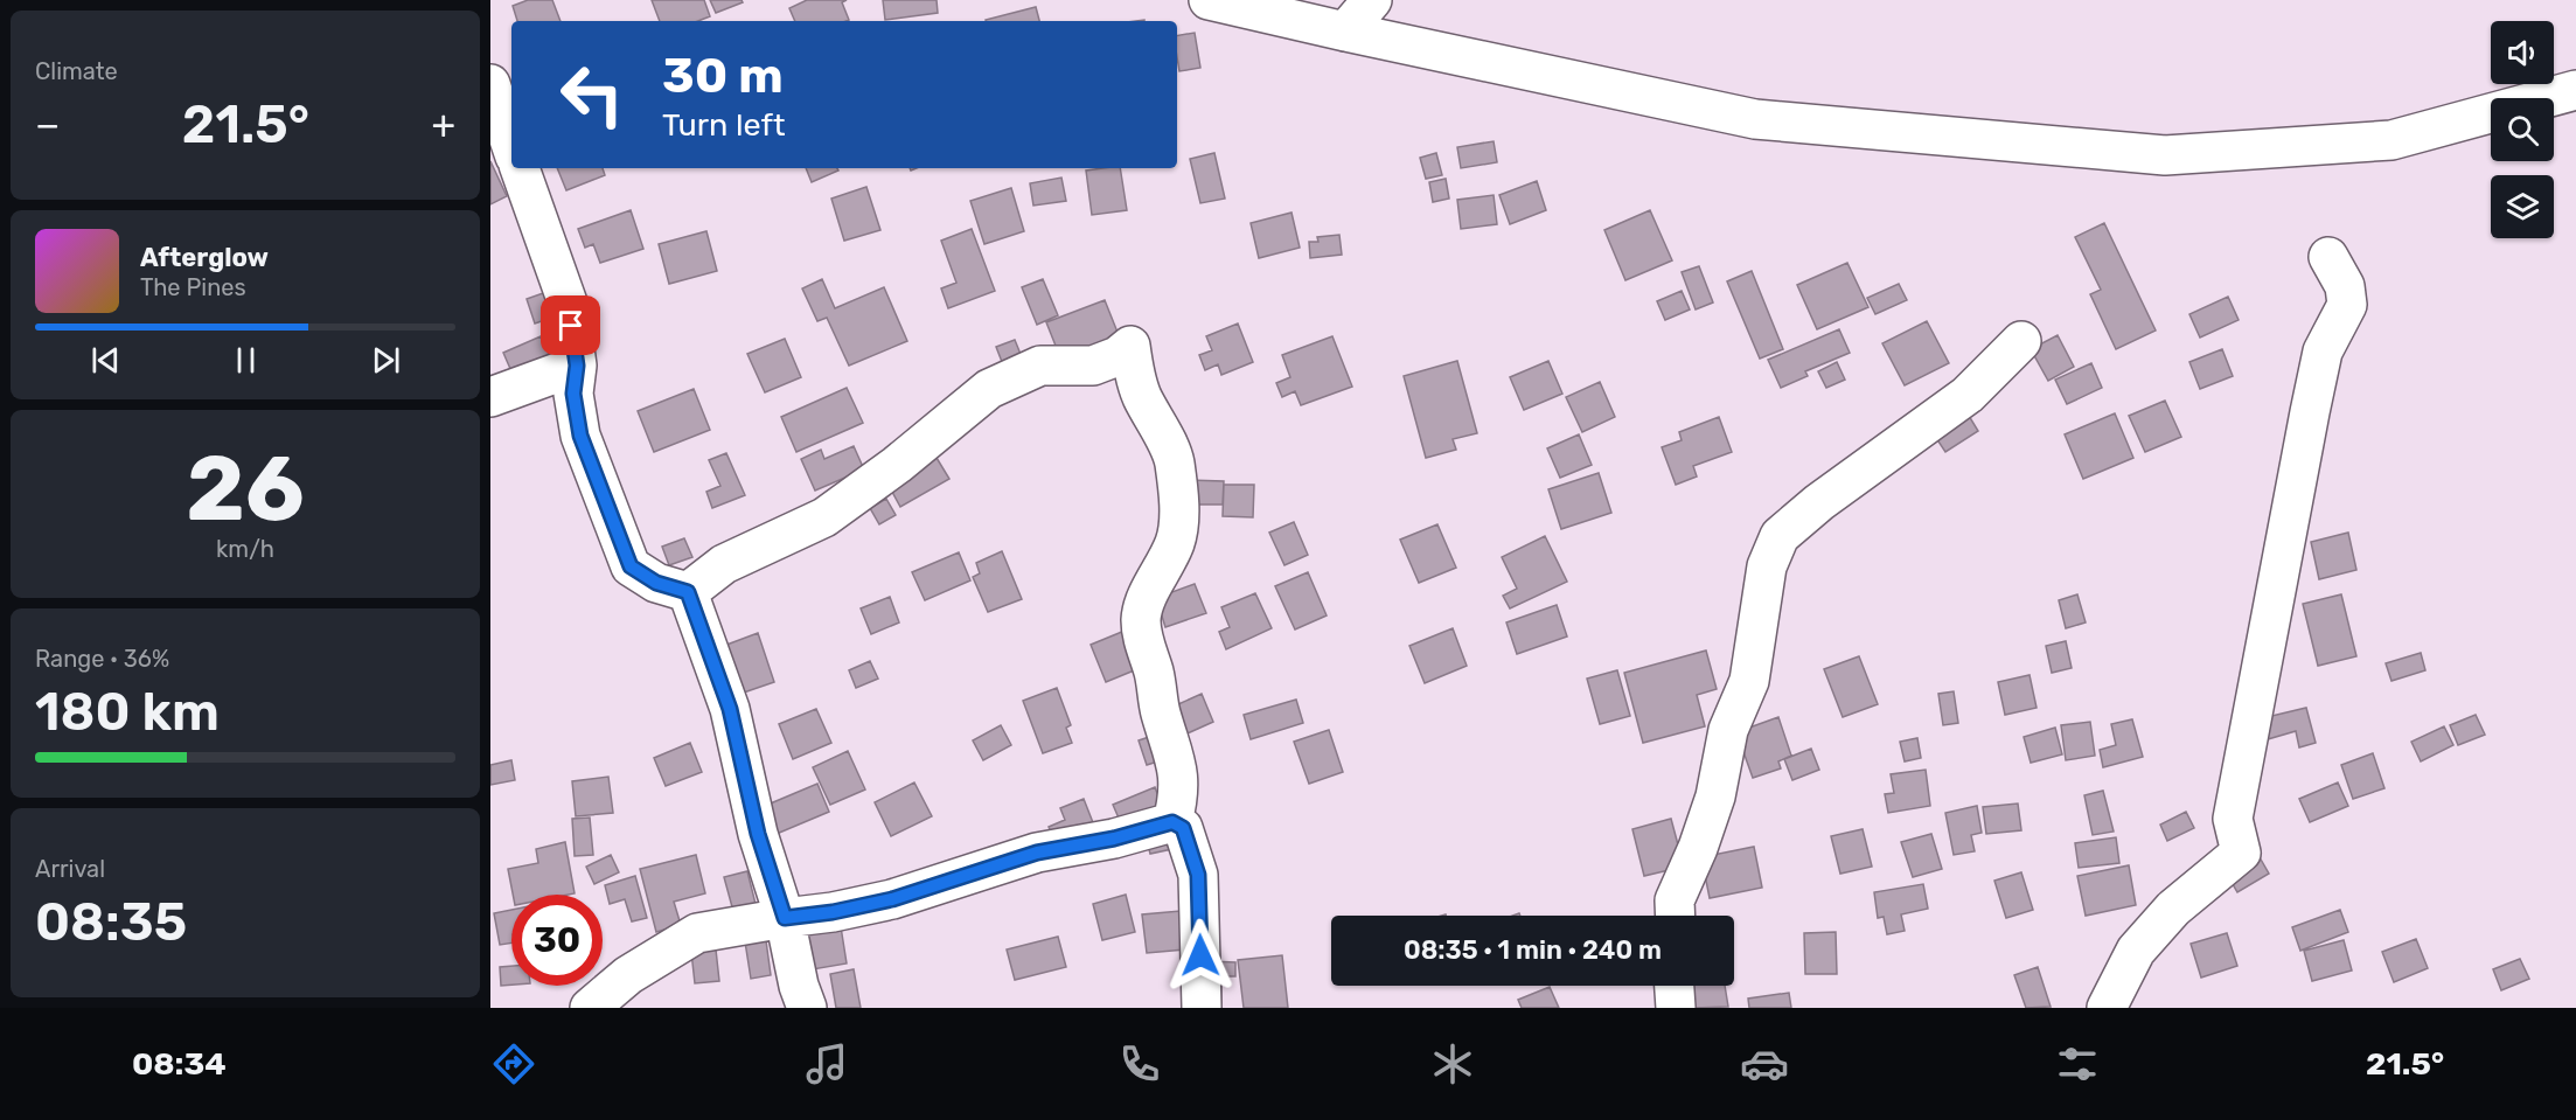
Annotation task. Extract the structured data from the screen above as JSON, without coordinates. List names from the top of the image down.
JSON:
{
  "page": {
    "tile": [
      "Climate",
      ["26", "km/h"],
      ["Range · 36%", "180 km"],
      ["Arrival", "08:35"]
    ],
    "turn": ["30 m", "Turn left"],
    "heat": ["−", "21.5°", "+"],
    "song": ["Afterglow", "The Pines"],
    "limit": "30",
    "trip": "08:35 · 1 min · 240 m",
    "tabs": ["08:34", "21.5°"]
  }
}
